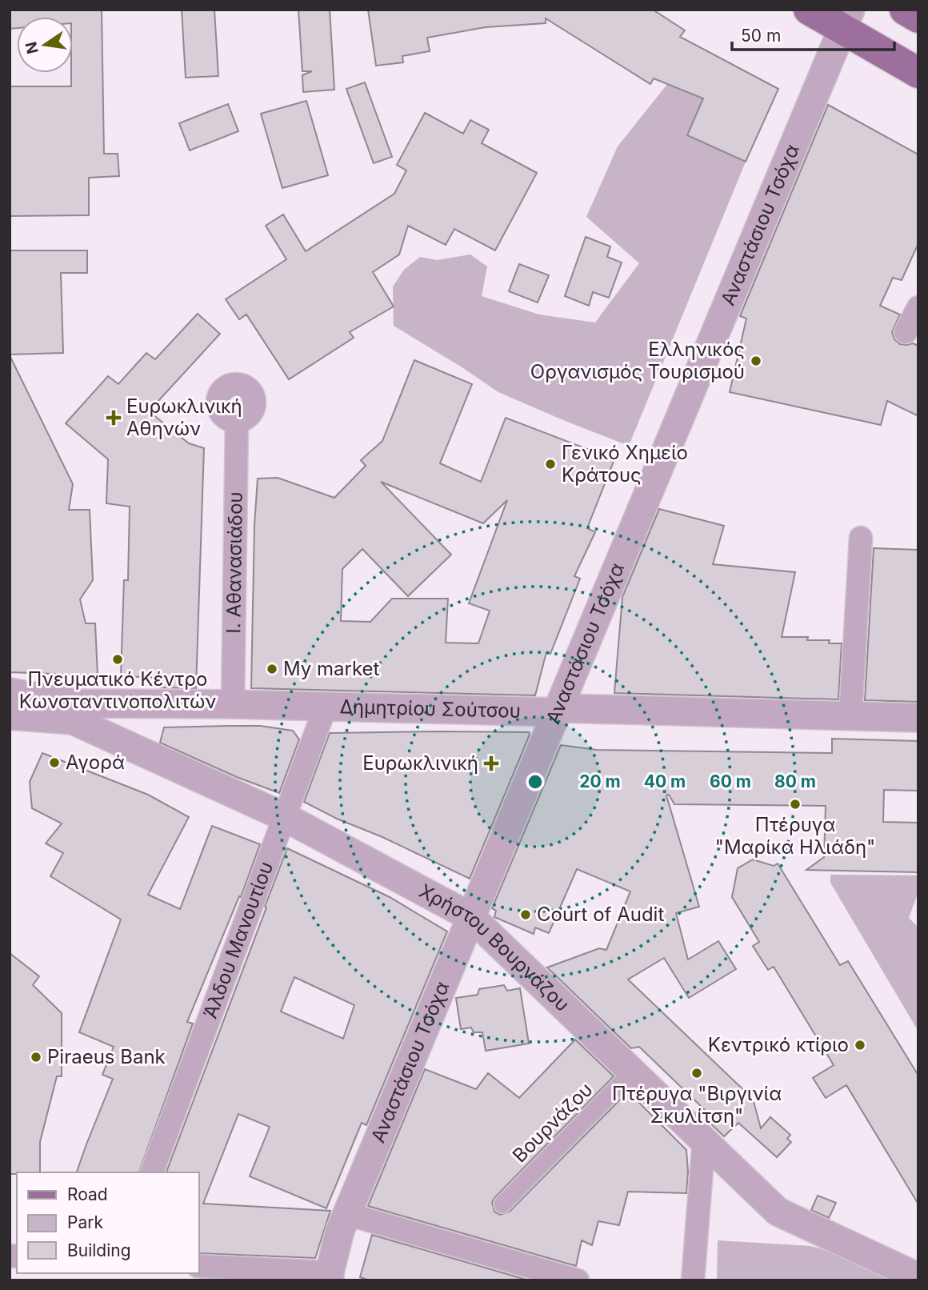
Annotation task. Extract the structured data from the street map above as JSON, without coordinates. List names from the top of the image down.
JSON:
{
  "streets": {
    "street": [
      "Αναστάσιου Τσόχα",
      "Ι. Αθανασιάδου",
      "Δημητρίου Σούτσου",
      "Άλδου Μανουτίου",
      "Χρήστου Βουρνάζου",
      "Βουρνάζου"
    ]
  },
  "crossings": [
    ["Αναστάσιου Τσόχα", "Δημητρίου Σούτσου"],
    ["Αναστάσιου Τσόχα", "Χρήστου Βουρνάζου"],
    ["Ι. Αθανασιάδου", "Δημητρίου Σούτσου"],
    ["Δημητρίου Σούτσου", "Άλδου Μανουτίου"],
    ["Άλδου Μανουτίου", "Χρήστου Βουρνάζου"],
    ["Χρήστου Βουρνάζου", "Βουρνάζου"]
  ],
  "places": {
    "other": [
      "Ελληνικός Οργανισμός Τουρισμού",
      "Γενικό Χημείο Κράτους",
      "Πνευματικό Κέντρο Κωνσταντινοπολιτών",
      "My market",
      "Αγορά",
      "Πτέρυγα \"Μαρίκα Ηλιάδη\"",
      "Court of Audit",
      "Κεντρικό κτίριο",
      "Piraeus Bank",
      "Πτέρυγα \"Βιργινία Σκυλίτση\""
    ],
    "health": ["Ευρωκλινική Αθηνών", "Ευρωκλινική"]
  },
  "legend": ["Road", "Park", "Building"],
  "scale_bar": "50 m",
  "north": "left",
  "rings": [
    "20 m",
    "40 m",
    "60 m",
    "80 m"
  ]
}
